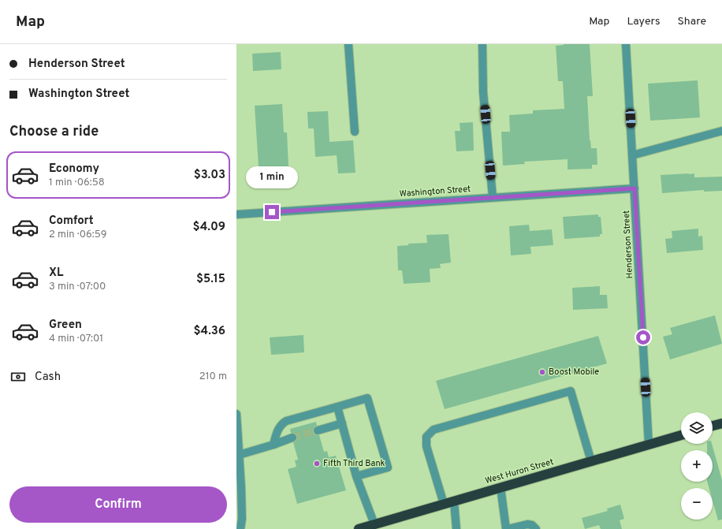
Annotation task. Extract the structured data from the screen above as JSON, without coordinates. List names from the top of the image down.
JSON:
{
  "streets": {
    "highway": ["West Huron Street"],
    "street": ["Washington Street", "Henderson Street"]
  },
  "crossings": [
    ["Washington Street", "Henderson Street"],
    ["Henderson Street", "West Huron Street"]
  ],
  "places": ["Boost Mobile", "Fifth Third Bank"],
  "page": {
    "header": "Map",
    "nav": ["Map", "Layers", "Share"],
    "banner": ["Henderson Street", "Washington Street"],
    "heading": "Choose a ride",
    "list": [
      {
        "name": "Economy",
        "note": "1 min · 06:58",
        "value": "$3.03"
      },
      {
        "name": "Comfort",
        "note": "2 min · 06:59",
        "value": "$4.09"
      },
      {
        "name": "XL",
        "note": "3 min · 07:00",
        "value": "$5.15"
      },
      {
        "name": "Green",
        "note": "4 min · 07:01",
        "value": "$4.36"
      }
    ],
    "bubble": "1 min",
    "pay": ["Cash", "210 m"],
    "map_buttons": ["+", "−"],
    "buttons": "Confirm"
  }
}
